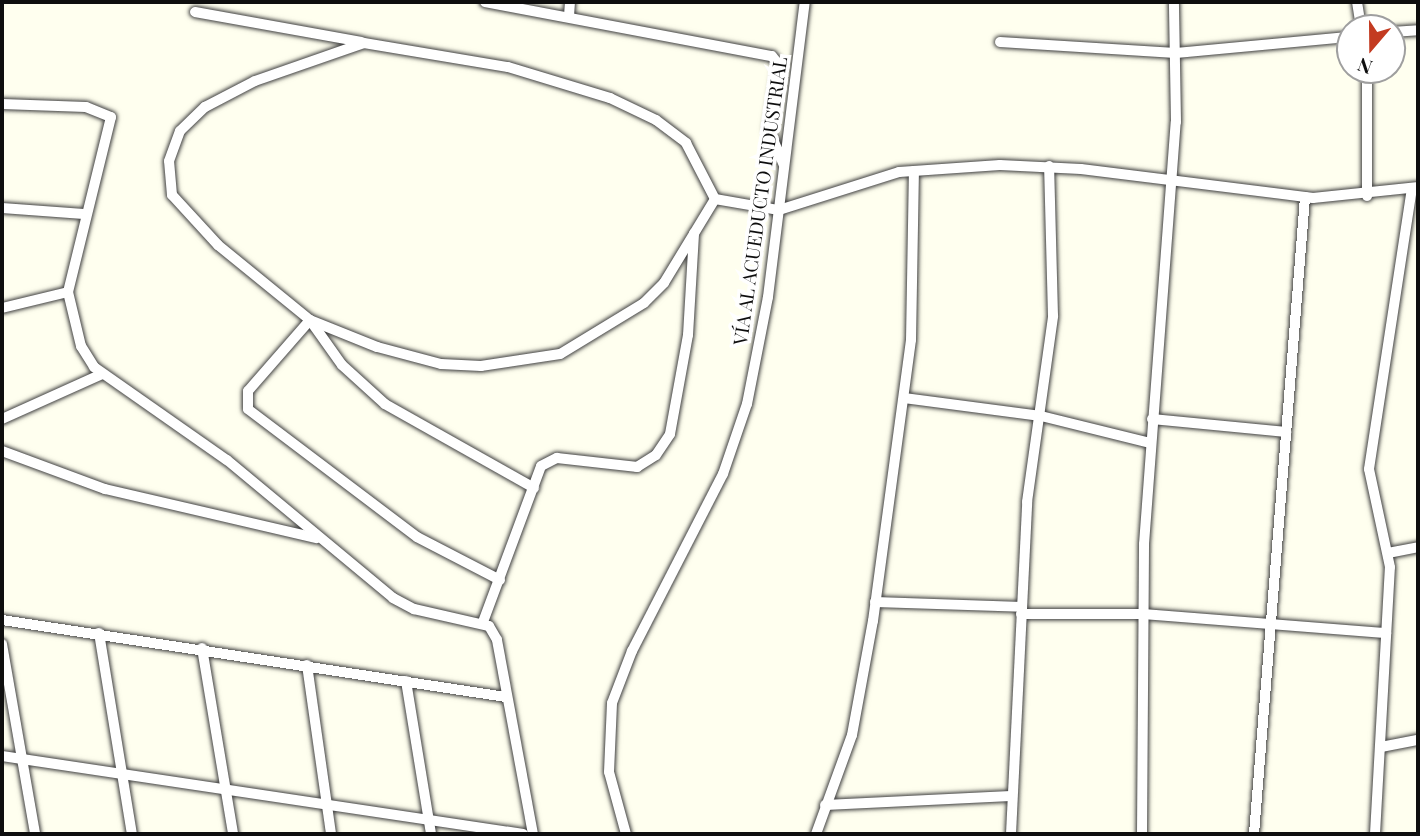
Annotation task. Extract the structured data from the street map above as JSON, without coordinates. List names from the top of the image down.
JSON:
{
  "streets": {
    "street": ["VÍA AL ACUEDUCTO INDUSTRIAL"]
  },
  "north": "bottom"
}
